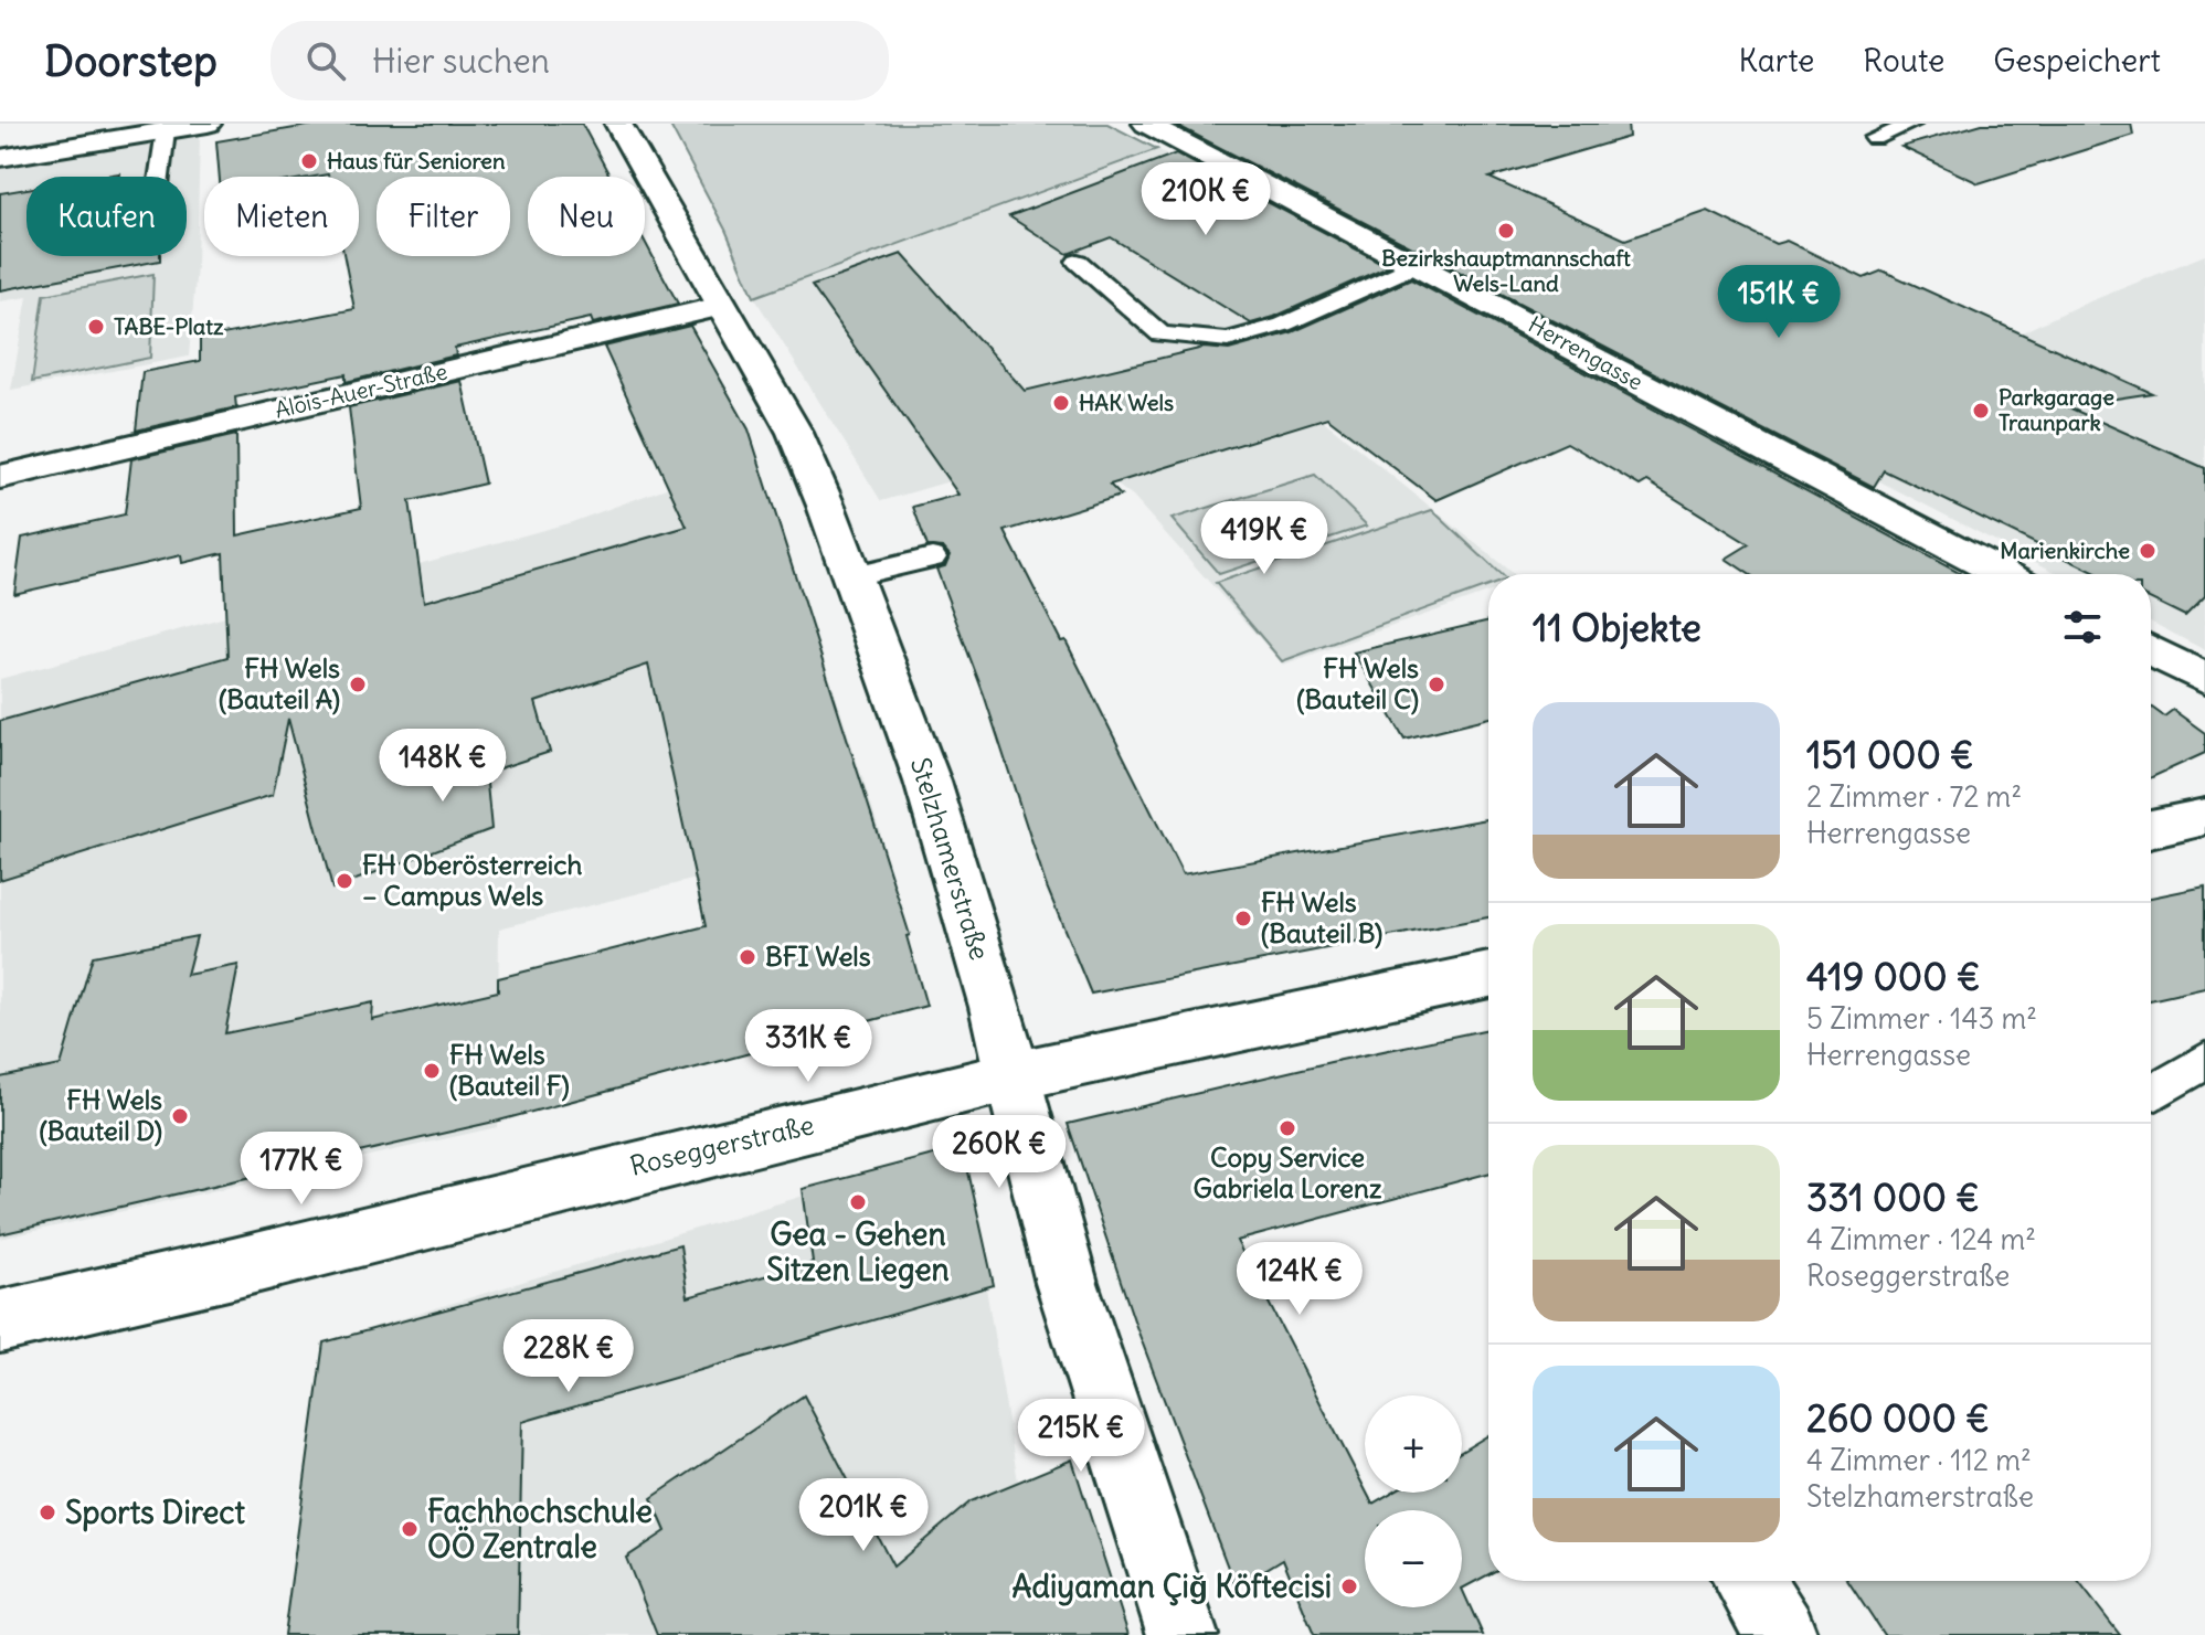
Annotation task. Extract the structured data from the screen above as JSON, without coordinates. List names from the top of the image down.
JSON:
{
  "streets": {
    "street": [
      "Herrengasse",
      "Alois-Auer-Straße",
      "Stelzhamerstraße",
      "Roseggerstraße"
    ]
  },
  "crossings": [
    ["Alois-Auer-Straße", "Stelzhamerstraße"],
    ["Stelzhamerstraße", "Roseggerstraße"]
  ],
  "places": [
    "Haus für Senioren",
    "Bezirkshauptmannschaft Wels-Land",
    "TABE-Platz",
    "HAK Wels",
    "Parkgarage Traunpark",
    "Marienkirche",
    "FH Wels (Bauteil A)",
    "FH Wels (Bauteil C)",
    "FH Oberösterreich – Campus Wels",
    "FH Wels (Bauteil B)",
    "BFI Wels",
    "FH Wels (Bauteil F)",
    "FH Wels (Bauteil D)",
    "Copy Service Gabriela Lorenz",
    "Gea - Gehen Sitzen Liegen",
    "Sports Direct",
    "Fachhochschule OÖ Zentrale",
    "Adiyaman Çiğ Köftecisi"
  ],
  "page": {
    "header": "Doorstep",
    "search": "Hier suchen",
    "nav": ["Karte", "Route", "Gespeichert"],
    "price": [
      "210K €",
      "151K €",
      "419K €",
      "148K €",
      "331K €",
      "260K €",
      "177K €",
      "124K €",
      "228K €",
      "215K €",
      "201K €"
    ],
    "chip": [
      "Kaufen",
      "Mieten",
      "Filter",
      "Neu"
    ],
    "heading": "11 Objekte",
    "list": [
      {
        "name": "151 000 €",
        "note": "2 Zimmer · 72 m² · Herrengasse"
      },
      {
        "name": "419 000 €",
        "note": "5 Zimmer · 143 m² · Herrengasse"
      },
      {
        "name": "331 000 €",
        "note": "4 Zimmer · 124 m² · Roseggerstraße"
      },
      {
        "name": "260 000 €",
        "note": "4 Zimmer · 112 m² · Stelzhamerstraße"
      }
    ],
    "map_buttons": ["+", "−"]
  }
}
